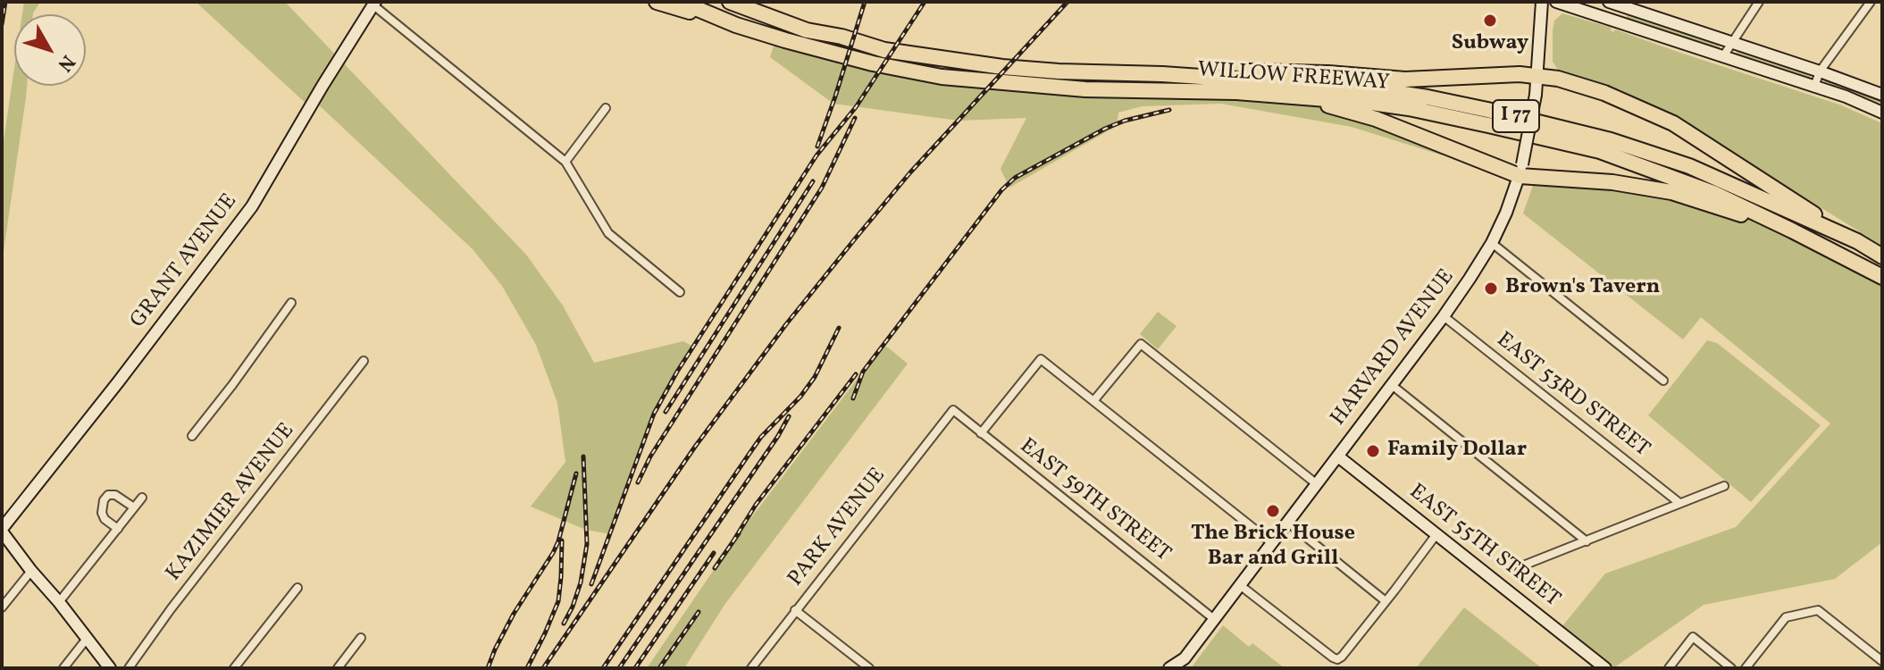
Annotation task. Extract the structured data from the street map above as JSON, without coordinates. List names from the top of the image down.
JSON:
{
  "streets": {
    "highway": ["WILLOW FREEWAY", "I 77"],
    "street": [
      "GRANT AVENUE",
      "HARVARD AVENUE",
      "EAST 53RD STREET",
      "EAST 59TH STREET",
      "KAZIMIER AVENUE",
      "PARK AVENUE",
      "EAST 55TH STREET"
    ]
  },
  "crossings": [
    ["HARVARD AVENUE", "EAST 53RD STREET"],
    ["HARVARD AVENUE", "EAST 59TH STREET"],
    ["HARVARD AVENUE", "EAST 55TH STREET"],
    ["EAST 59TH STREET", "PARK AVENUE"]
  ],
  "places": [
    "Subway",
    "Brown's Tavern",
    "Family Dollar",
    "The Brick House Bar and Grill"
  ],
  "north": "bottom right"
}
